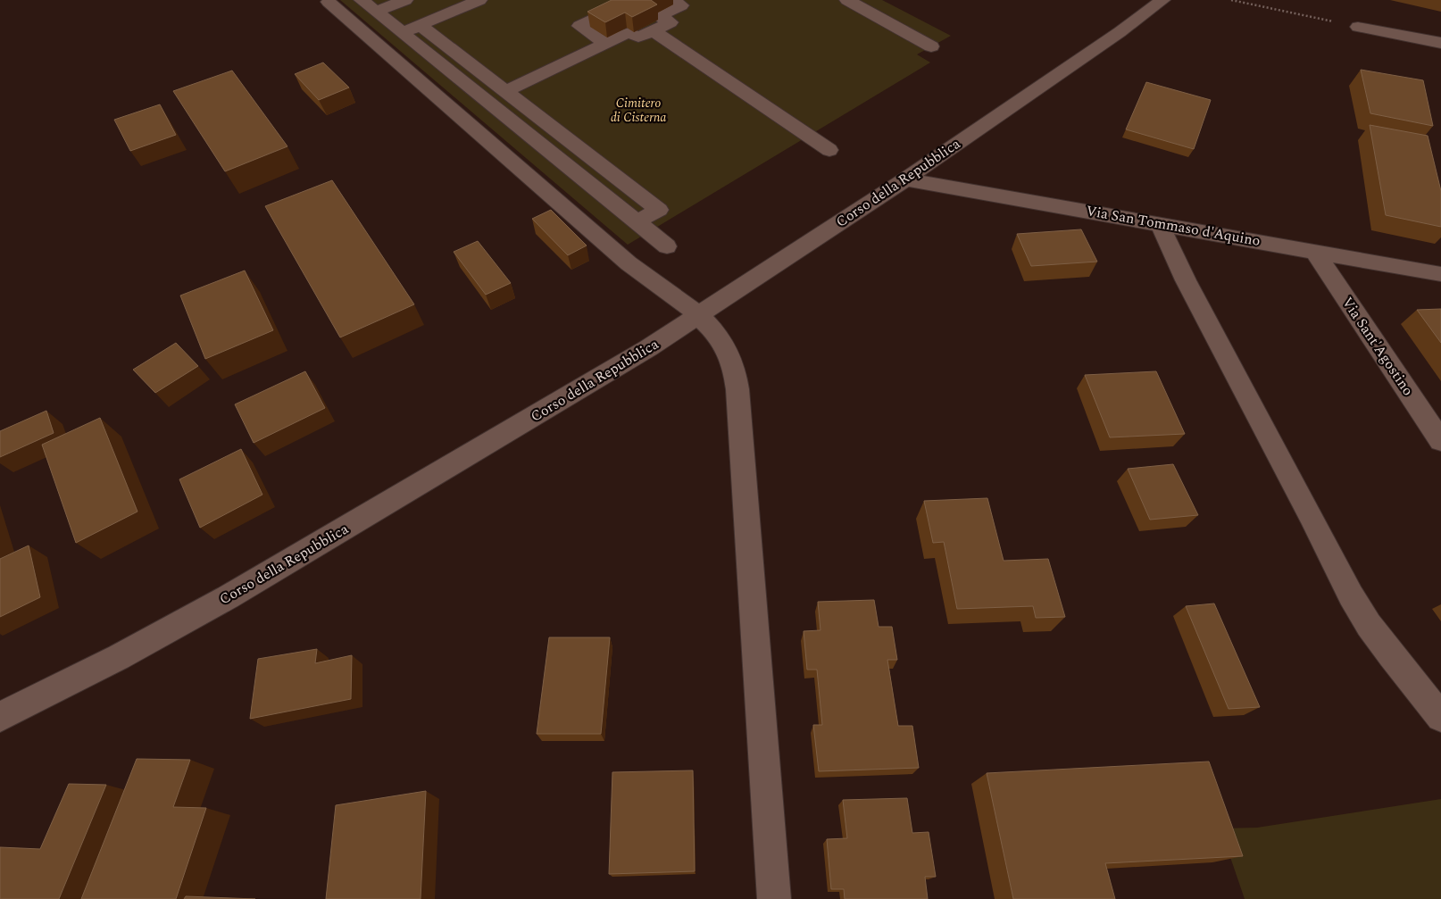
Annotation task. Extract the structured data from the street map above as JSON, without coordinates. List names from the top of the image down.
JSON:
{
  "streets": {
    "street": ["Corso della Repubblica", "Via San Tommaso d'Aquino", "Via Sant'Agostino"]
  },
  "crossings": [
    ["Corso della Repubblica", "Via San Tommaso d'Aquino"],
    ["Via San Tommaso d'Aquino", "Via Sant'Agostino"]
  ],
  "parks": ["Cimitero di Cisterna"]
}
